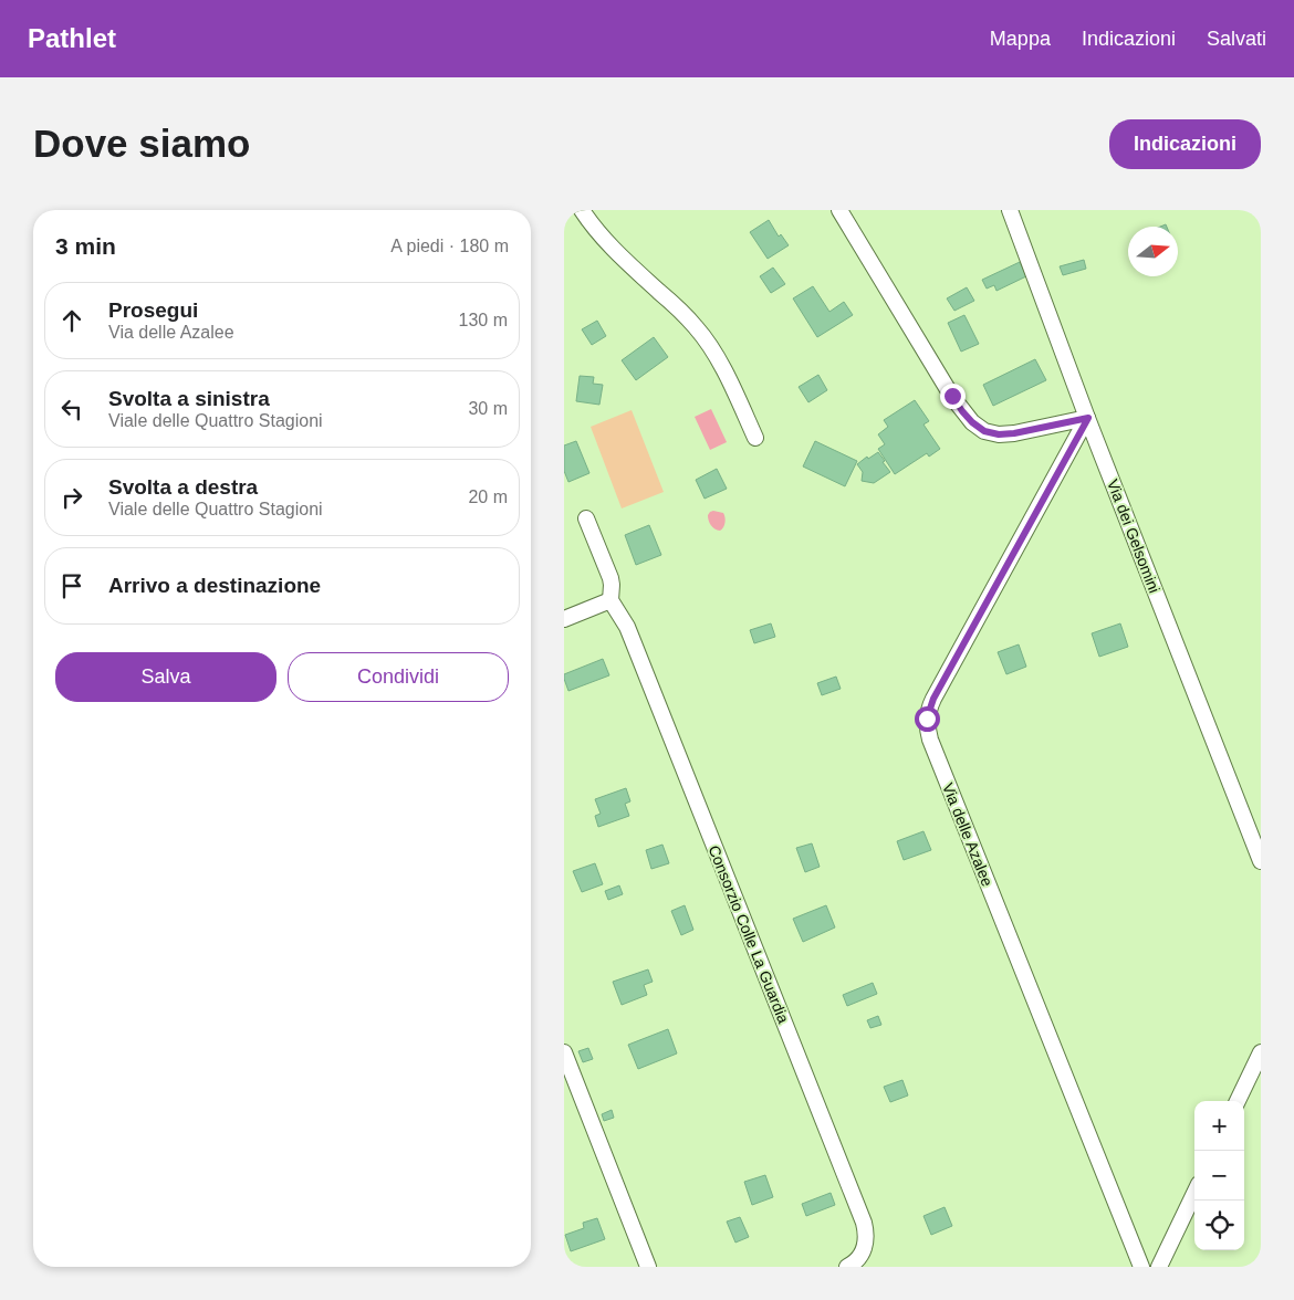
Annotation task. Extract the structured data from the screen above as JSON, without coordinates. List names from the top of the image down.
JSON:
{
  "streets": {
    "street": ["Via dei Gelsomini", "Via delle Azalee", "Consorzio Colle La Guardia"]
  },
  "crossings": [
    ["Via dei Gelsomini", "Via delle Azalee"]
  ],
  "north": "right",
  "page": {
    "header": "Pathlet",
    "nav": ["Mappa", "Indicazioni", "Salvati"],
    "buttons": [
      "Indicazioni",
      ["Salva", "Condividi"]
    ],
    "title": "Dove siamo",
    "heading": ["3 min", "A piedi · 180 m"],
    "list": [
      ["Prosegui", "Via delle Azalee", "130 m"],
      ["Svolta a sinistra", "Viale delle Quattro Stagioni", "30 m"],
      ["Svolta a destra", "Viale delle Quattro Stagioni", "20 m"],
      "Arrivo a destinazione"
    ],
    "map_buttons": ["+", "−"]
  }
}
